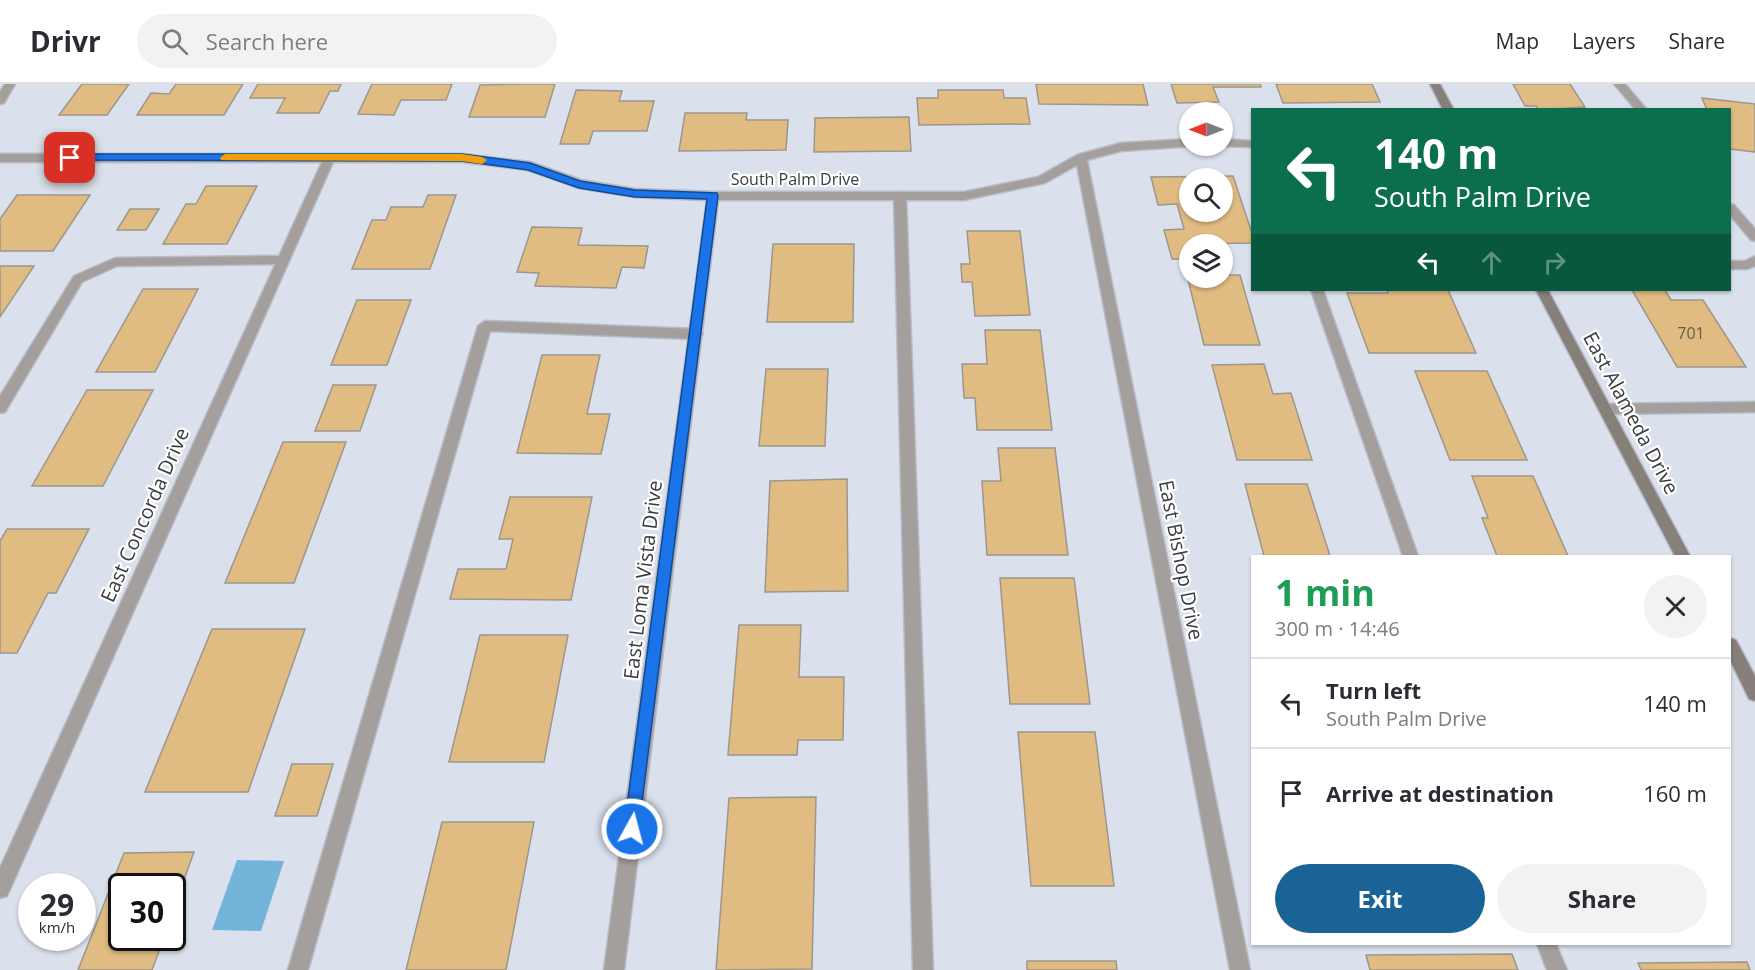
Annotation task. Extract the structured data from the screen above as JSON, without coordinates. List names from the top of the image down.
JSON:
{
  "streets": {
    "street": [
      "South Palm Drive",
      "East Alameda Drive",
      "East Concorda Drive",
      "East Bishop Drive",
      "East Loma Vista Drive"
    ]
  },
  "crossings": [
    ["South Palm Drive", "East Concorda Drive"],
    ["South Palm Drive", "East Bishop Drive"],
    ["South Palm Drive", "East Loma Vista Drive"]
  ],
  "house_numbers": ["701"],
  "north": "left",
  "page": {
    "header": "Drivr",
    "search": "Search here",
    "nav": ["Map", "Layers", "Share"],
    "turn": ["140 m", "South Palm Drive"],
    "heading": ["1 min", "300 m · 14:46"],
    "list": [
      {
        "name": "Turn left",
        "note": "South Palm Drive",
        "value": "140 m"
      },
      {
        "name": "Arrive at destination",
        "value": "160 m"
      }
    ],
    "buttons": ["Exit", "Share"],
    "speed": "29 km/h",
    "limit": "30"
  }
}
